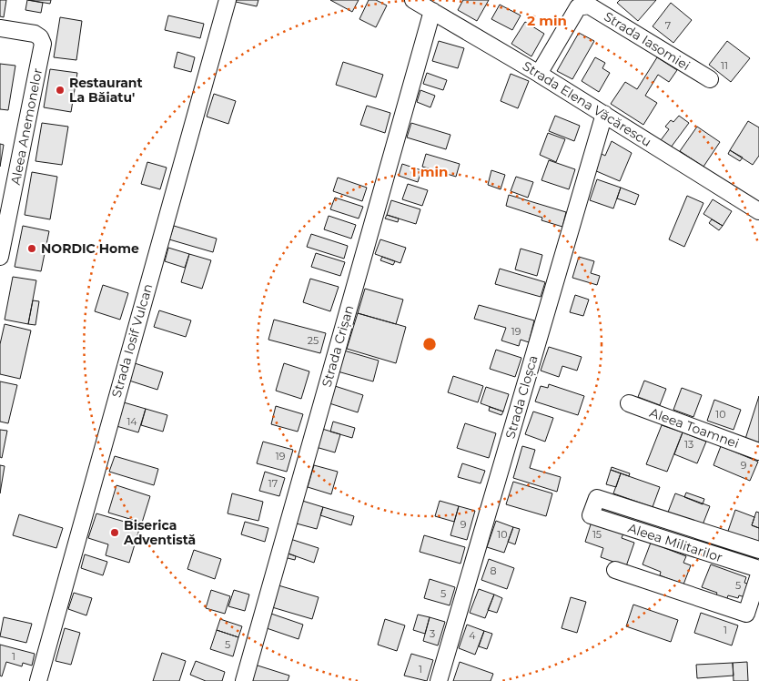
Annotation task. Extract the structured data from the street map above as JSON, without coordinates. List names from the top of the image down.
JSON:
{
  "streets": {
    "street": [
      "Strada Iasomiei",
      "Strada Elena Văcărescu",
      "Aleea Anemonelor",
      "Strada Iosif Vulcan",
      "Strada Crișan",
      "Strada Cloșca",
      "Aleea Toamnei",
      "Aleea Militarilor"
    ]
  },
  "crossings": [
    ["Strada Iasomiei", "Strada Elena Văcărescu"],
    ["Strada Elena Văcărescu", "Strada Crișan"],
    ["Strada Elena Văcărescu", "Strada Cloșca"]
  ],
  "places": ["Restaurant La Băiatu'", "NORDIC Home", "Biserica Adventistă"],
  "house_numbers": [
    "7",
    "11",
    "19",
    "25",
    "10",
    "14",
    "13",
    "19",
    "9",
    "17",
    "9",
    "10",
    "15",
    "8",
    "5",
    "5",
    "1",
    "3",
    "4",
    "5",
    "1",
    "1"
  ],
  "rings": ["2 min", "1 min"]
}
